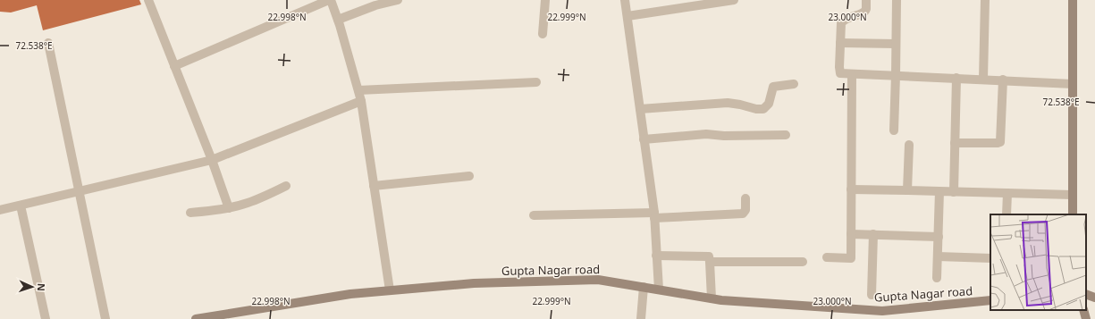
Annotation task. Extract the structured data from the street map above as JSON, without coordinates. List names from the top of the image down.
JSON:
{
  "streets": {
    "street": ["Gupta Nagar road"]
  },
  "north": "right",
  "coordinates": [
    "22.998°N",
    "22.999°N",
    "23.000°N",
    "72.538°E"
  ]
}
